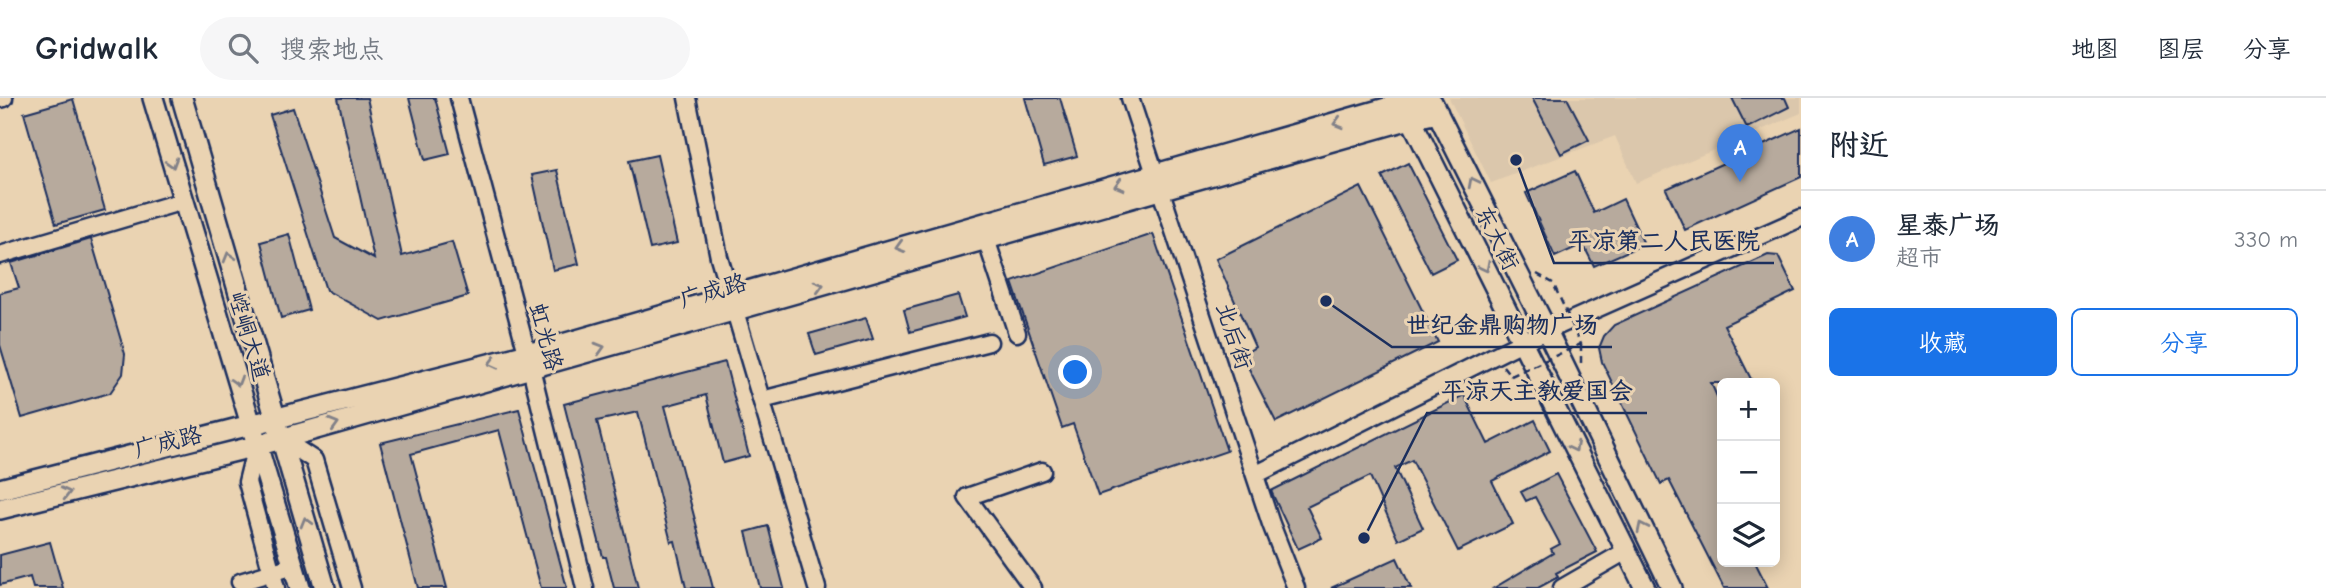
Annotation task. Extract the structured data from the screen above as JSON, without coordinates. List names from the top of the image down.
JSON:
{
  "streets": {
    "main road": ["东大街", "广成路", "崆峒大道"],
    "street": ["北后街", "虹光路"]
  },
  "crossings": [
    ["东大街", "广成路"],
    ["广成路", "崆峒大道"],
    ["广成路", "北后街"],
    ["广成路", "虹光路"]
  ],
  "places": ["平凉第二人民医院", "世纪金鼎购物广场", "平涼天主教爱国会"],
  "page": {
    "header": "Gridwalk",
    "search": "搜索地点",
    "nav": ["地图", "图层", "分享"],
    "heading": "附近",
    "pins": "A",
    "list": [
      {
        "mark": "A",
        "name": "星泰广场",
        "note": "超市",
        "value": "330 m"
      }
    ],
    "buttons": ["收藏", "分享"],
    "map_buttons": ["+", "−"]
  }
}
